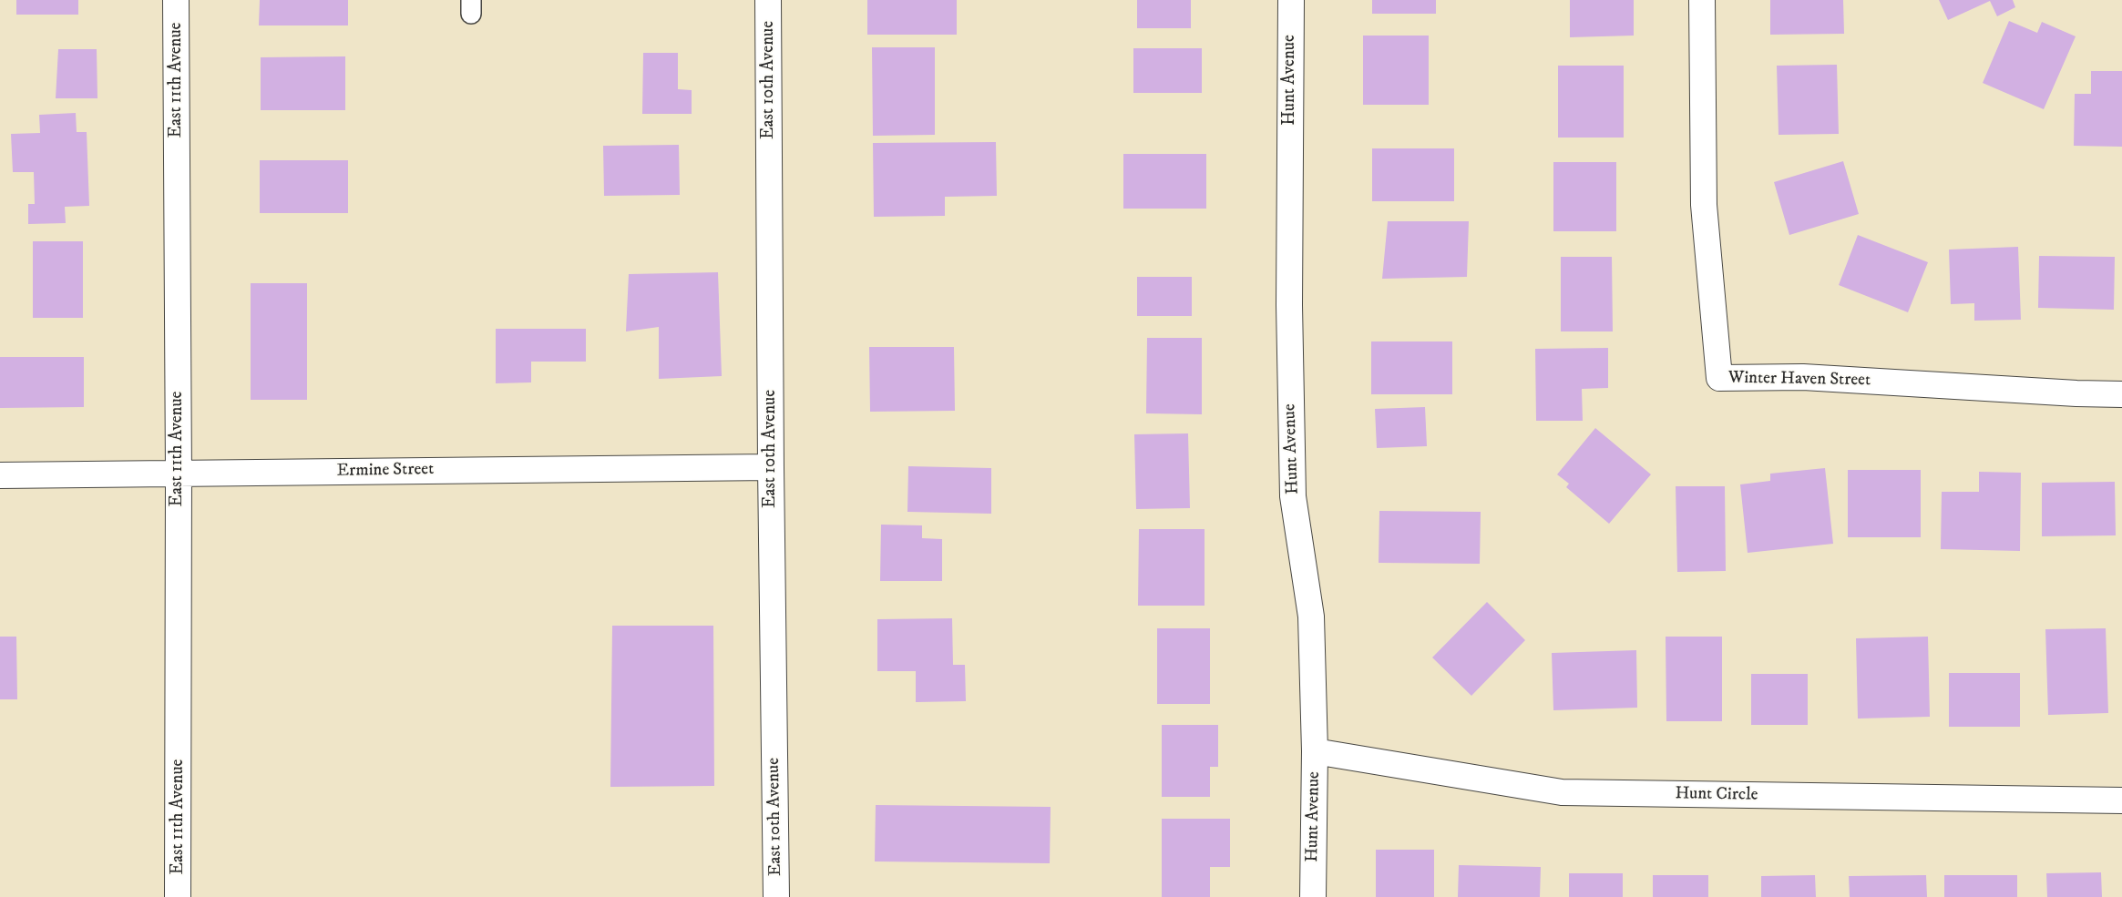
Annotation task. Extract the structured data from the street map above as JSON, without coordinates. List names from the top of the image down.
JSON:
{
  "streets": {
    "street": [
      "East 11th Avenue",
      "East 10th Avenue",
      "Hunt Avenue",
      "Winter Haven Street",
      "Ermine Street",
      "Hunt Circle"
    ]
  },
  "crossings": [
    ["East 11th Avenue", "Ermine Street"],
    ["East 10th Avenue", "Ermine Street"],
    ["Hunt Avenue", "Hunt Circle"]
  ]
}
